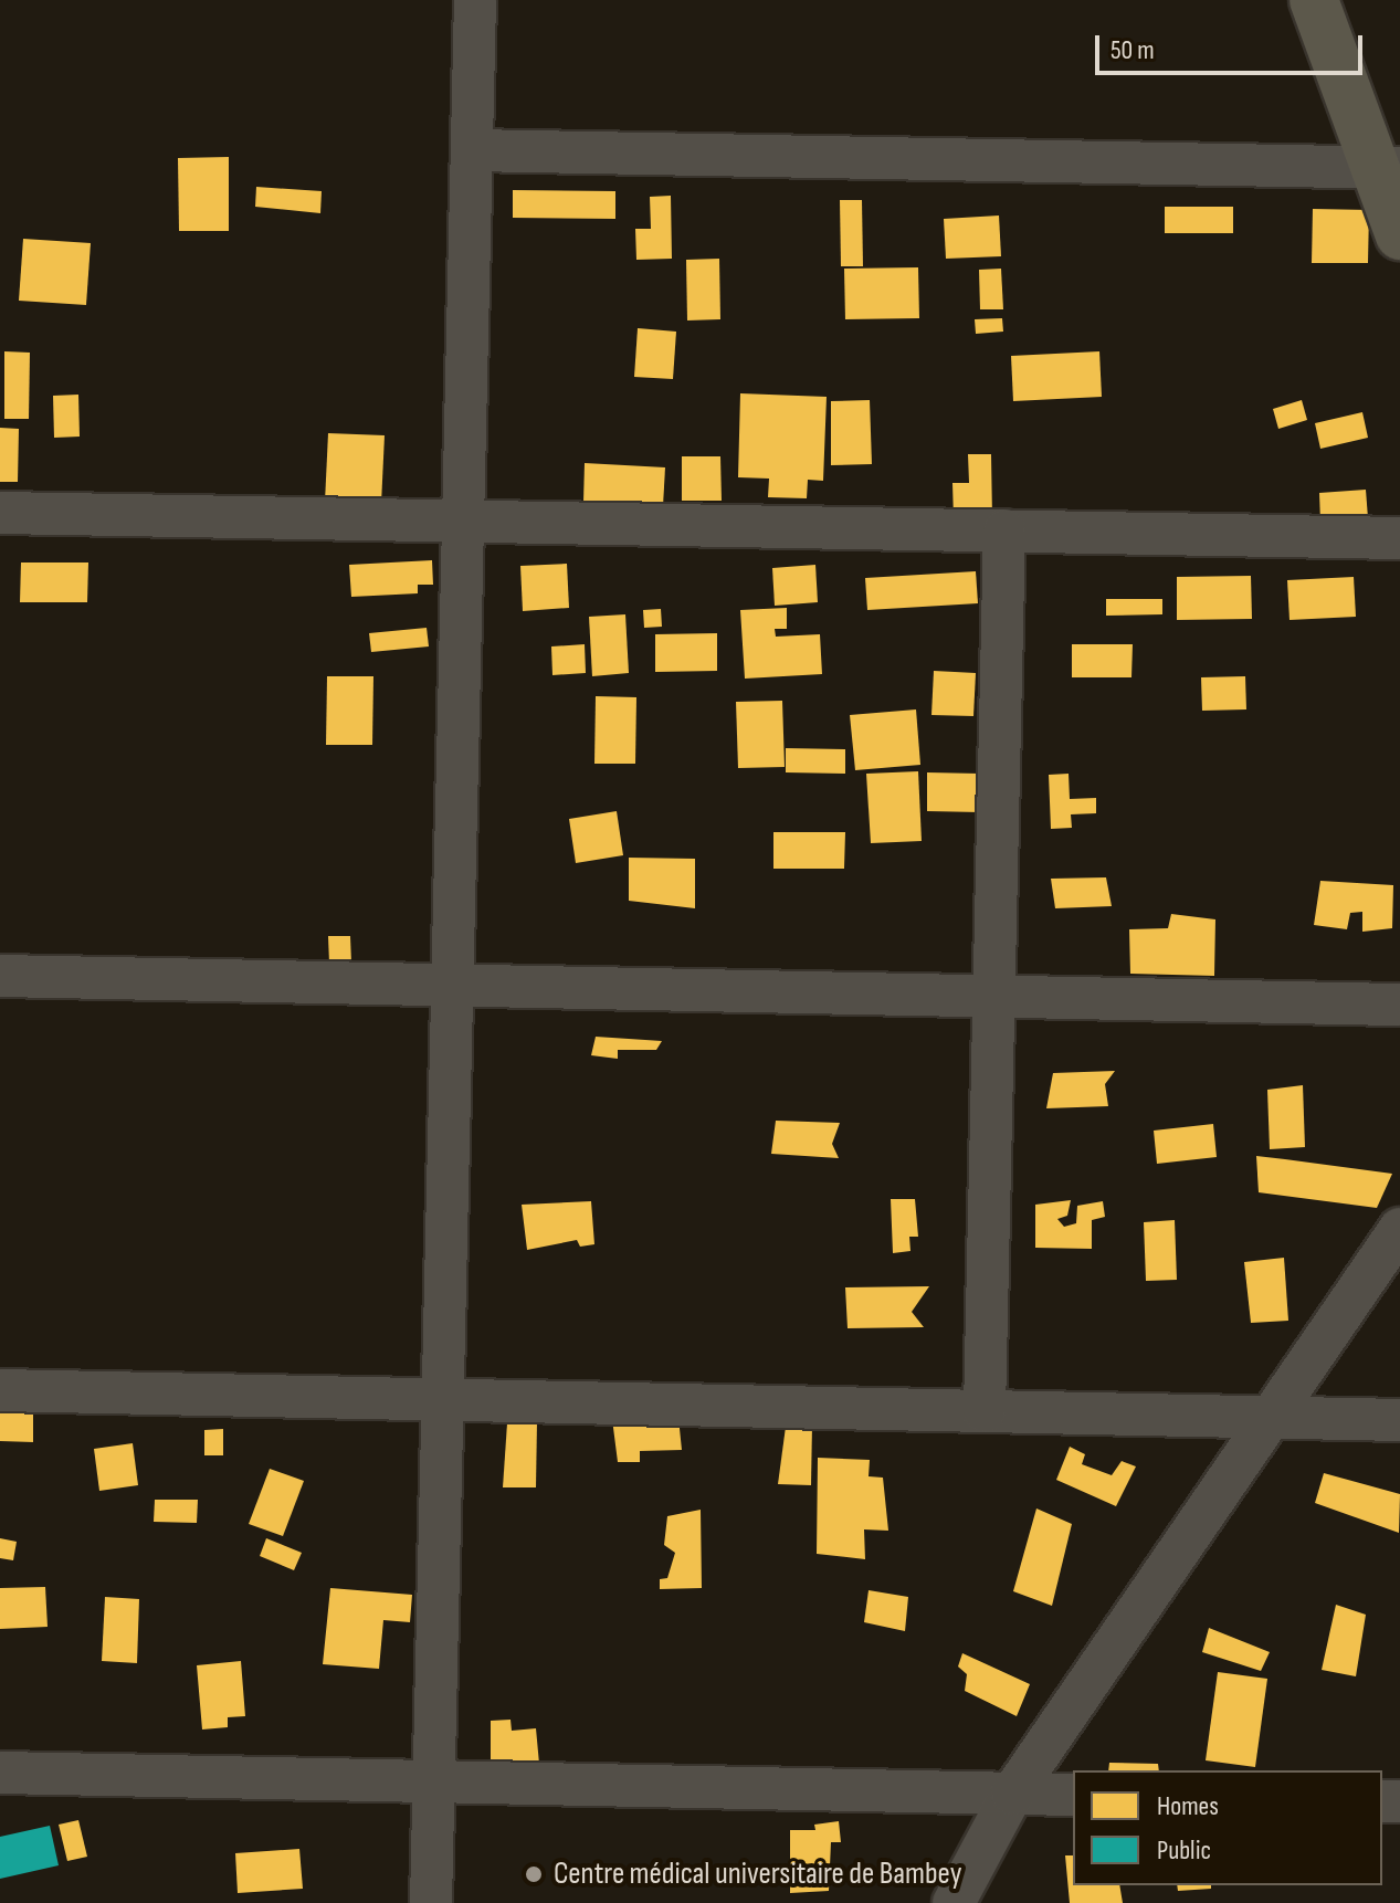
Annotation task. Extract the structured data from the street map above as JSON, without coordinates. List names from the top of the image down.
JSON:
{
  "places": ["Centre médical universitaire de Bambey"],
  "legend": ["Homes", "Public"],
  "scale_bar": "50 m"
}
